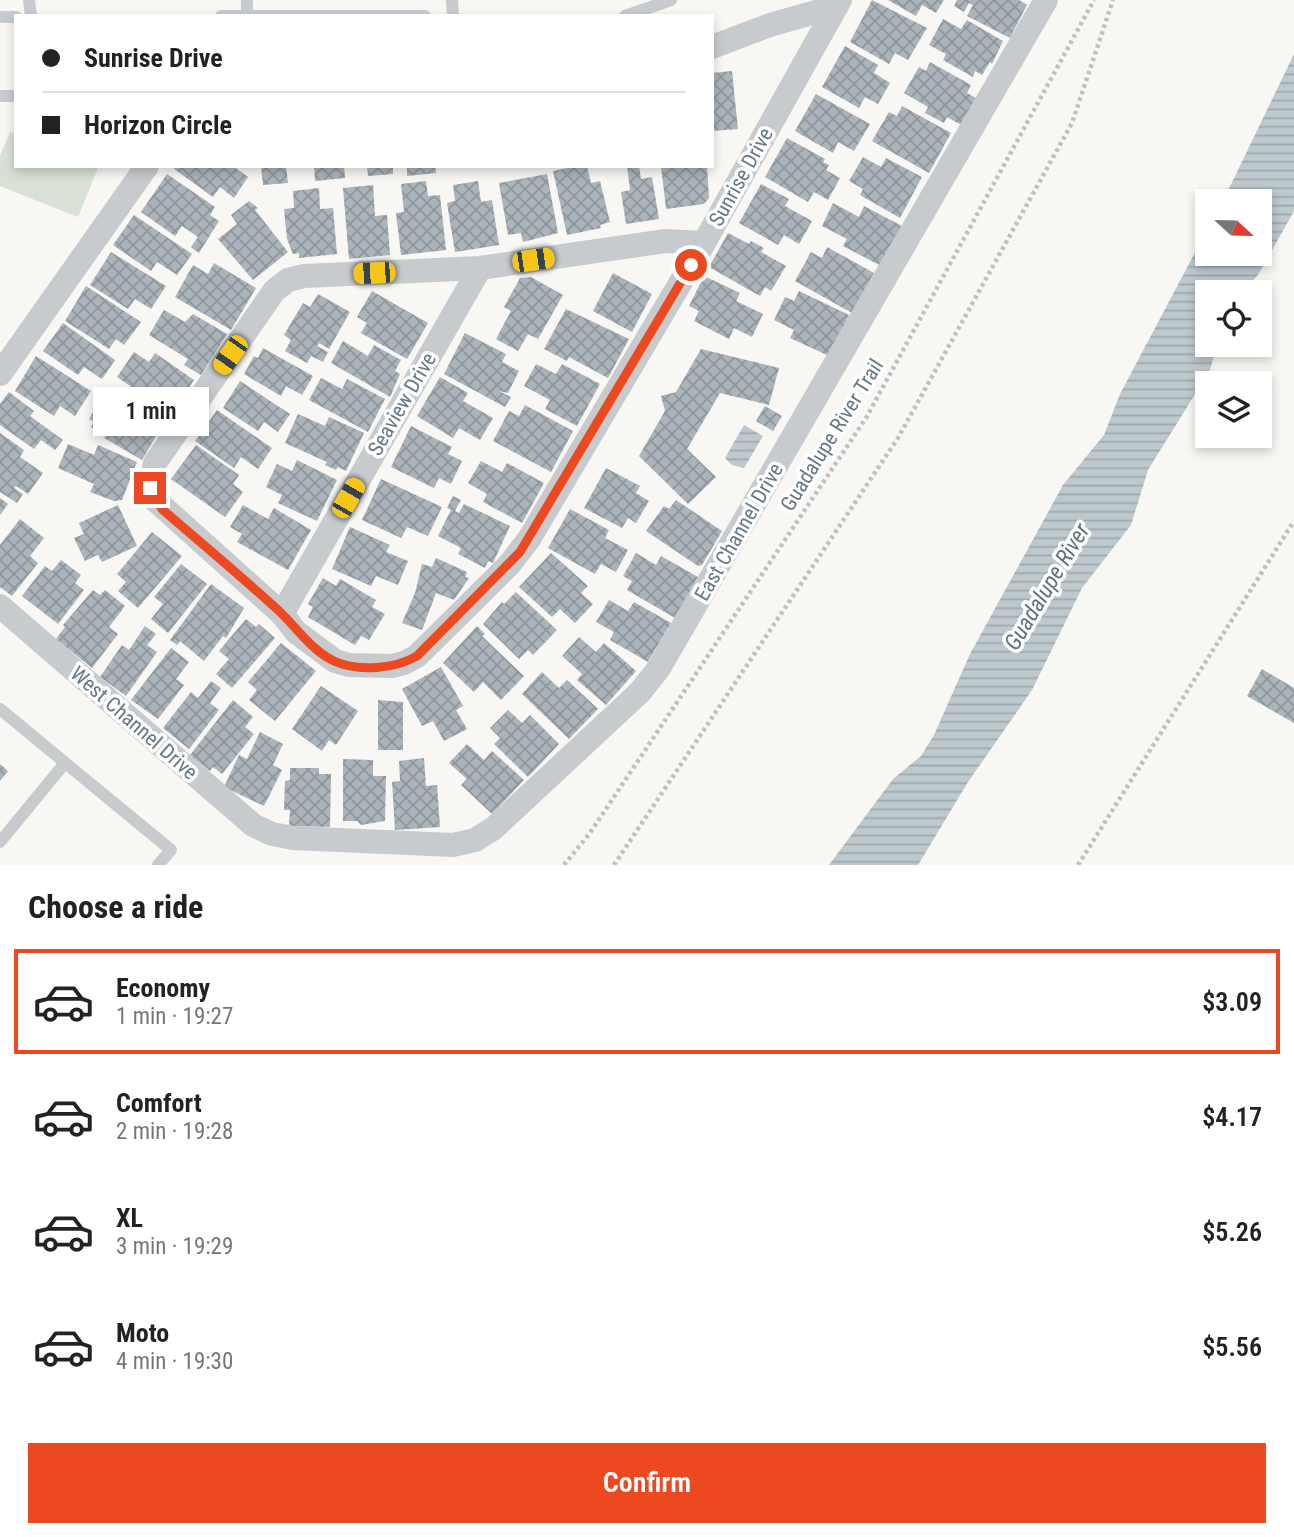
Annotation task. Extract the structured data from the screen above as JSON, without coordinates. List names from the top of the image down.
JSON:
{
  "streets": {
    "street": [
      "Sunrise Drive",
      "Seaview Drive",
      "East Channel Drive",
      "West Channel Drive"
    ],
    "path": ["Guadalupe River Trail"]
  },
  "crossings": [
    ["Sunrise Drive", "Seaview Drive"],
    ["East Channel Drive", "West Channel Drive"]
  ],
  "water": ["Guadalupe River"],
  "north": "right",
  "page": {
    "banner": ["Sunrise Drive", "Horizon Circle"],
    "bubble": "1 min",
    "heading": "Choose a ride",
    "list": [
      {
        "name": "Economy",
        "note": "1 min · 19:27",
        "value": "$3.09"
      },
      {
        "name": "Comfort",
        "note": "2 min · 19:28",
        "value": "$4.17"
      },
      {
        "name": "XL",
        "note": "3 min · 19:29",
        "value": "$5.26"
      },
      {
        "name": "Moto",
        "note": "4 min · 19:30",
        "value": "$5.56"
      }
    ],
    "buttons": "Confirm"
  }
}
